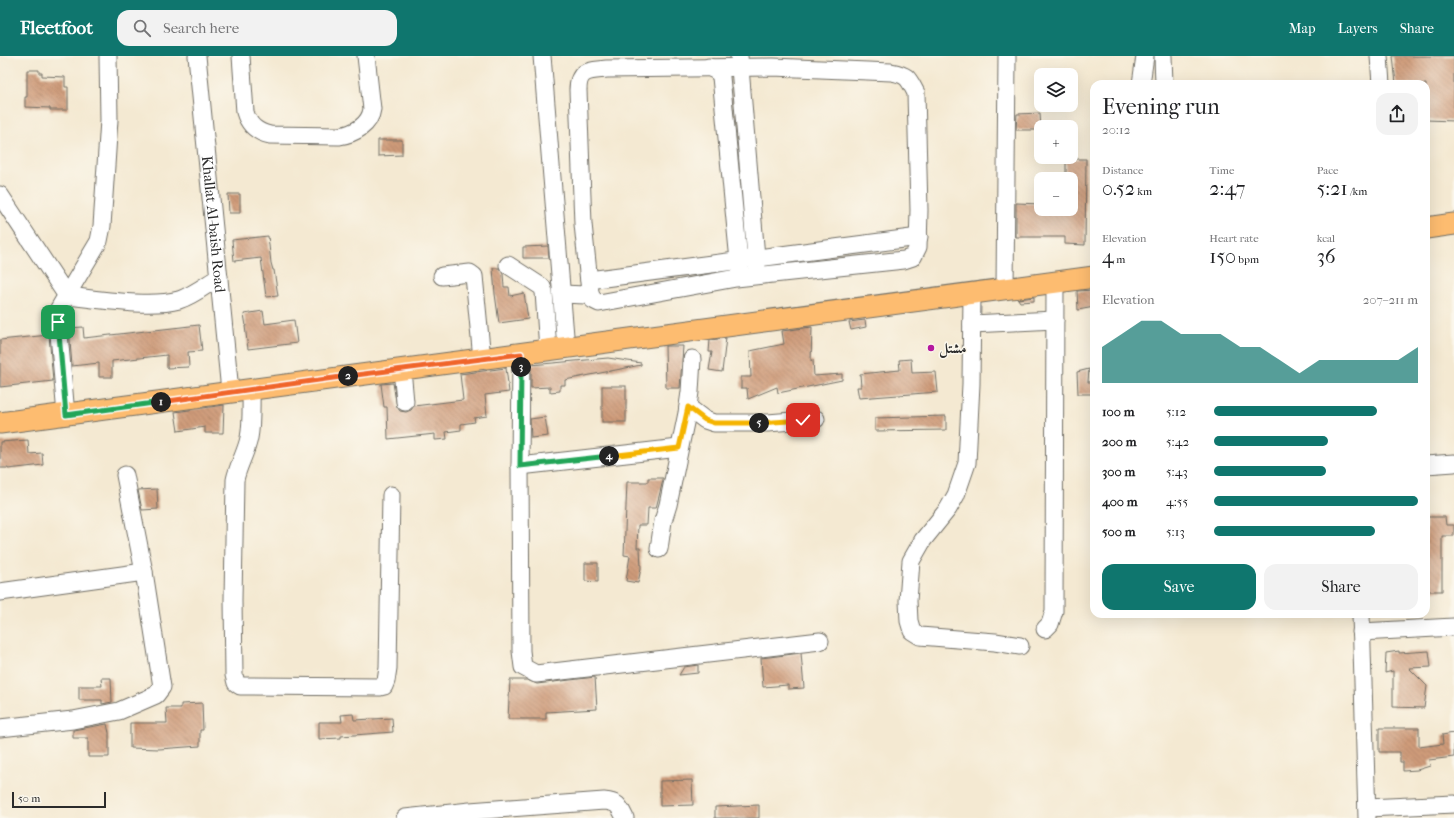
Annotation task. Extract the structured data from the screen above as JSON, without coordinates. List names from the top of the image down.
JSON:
{
  "streets": {
    "street": ["Khallat Al-baish Road"]
  },
  "places": ["مشتل"],
  "scale_bar": "50 m",
  "page": {
    "header": "Fleetfoot",
    "search": "Search here",
    "nav": ["Map", "Layers", "Share"],
    "map_buttons": ["+", "−"],
    "heading": ["Evening run", "20:12"],
    "stats": [
      ["Distance", "0.52 km"],
      ["Time", "2:47"],
      ["Pace", "5:21 /km"],
      ["Elevation", "4 m"],
      ["Heart rate", "150 bpm"],
      ["kcal", "36"]
    ],
    "chart": ["Elevation", "207–211 m"],
    "pins": [
      "3",
      "2",
      "1",
      "5",
      "4"
    ],
    "list": [
      {
        "name": "100 m",
        "note": "5:12"
      },
      {
        "name": "200 m",
        "note": "5:42"
      },
      {
        "name": "300 m",
        "note": "5:43"
      },
      {
        "name": "400 m",
        "note": "4:55"
      },
      {
        "name": "500 m",
        "note": "5:13"
      }
    ],
    "buttons": ["Save", "Share"],
    "scale": "50 m"
  }
}
